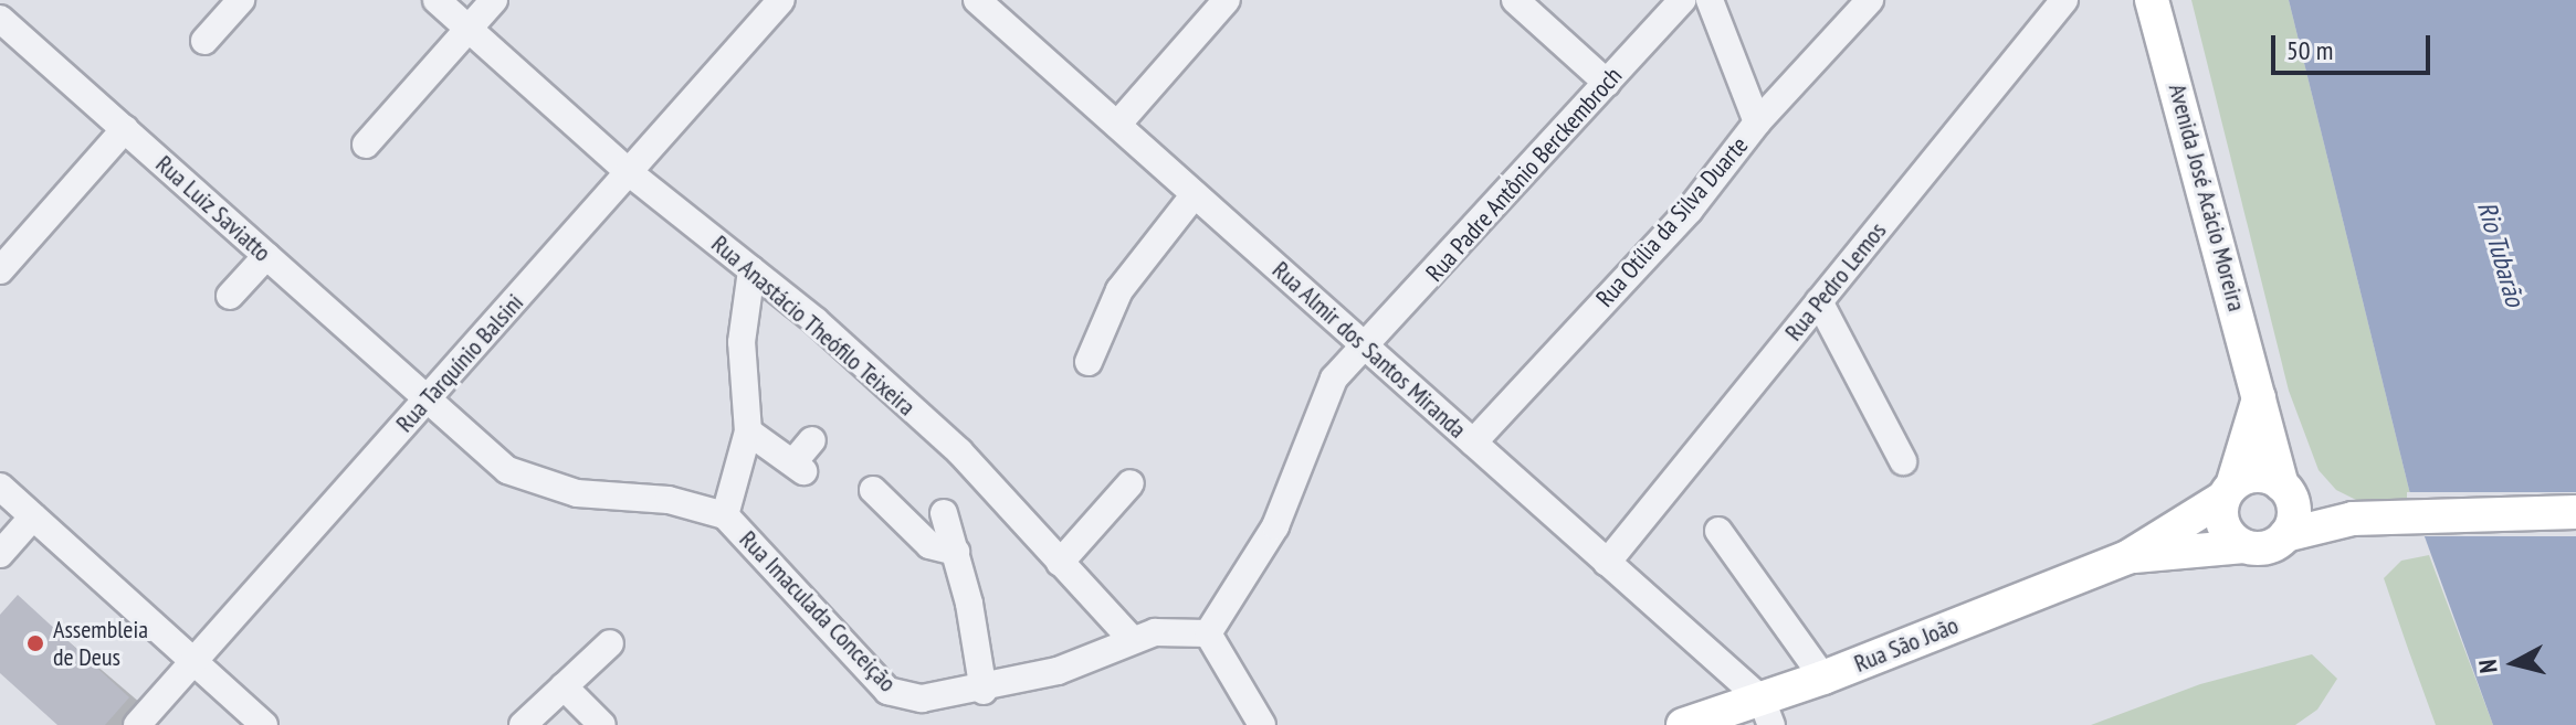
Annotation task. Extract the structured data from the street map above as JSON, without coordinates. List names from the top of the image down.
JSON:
{
  "streets": {
    "main road": ["Avenida José Acácio Moreira", "Rua São João"],
    "street": [
      "Rua Padre Antônio Berckembroch",
      "Rua Luiz Saviatto",
      "Rua Otília da Silva Duarte",
      "Rua Pedro Lemos",
      "Rua Anastácio Theófilo Teixeira",
      "Rua Almir dos Santos Miranda",
      "Rua Tarquínio Balsini",
      "Rua Imaculada Conceição"
    ]
  },
  "crossings": [
    ["Rua Padre Antônio Berckembroch", "Rua Almir dos Santos Miranda"],
    ["Avenida José Acácio Moreira", "Rua São João"],
    ["Rua Luiz Saviatto", "Rua Tarquínio Balsini"],
    ["Rua Luiz Saviatto", "Rua Imaculada Conceição"],
    ["Rua Otília da Silva Duarte", "Rua Almir dos Santos Miranda"],
    ["Rua Pedro Lemos", "Rua Almir dos Santos Miranda"],
    ["Rua Anastácio Theófilo Teixeira", "Rua Tarquínio Balsini"],
    ["Rua Anastácio Theófilo Teixeira", "Rua Imaculada Conceição"],
    ["Rua Almir dos Santos Miranda", "Rua São João"]
  ],
  "water": ["Rio Tubarão"],
  "places": ["Assembleia de Deus"],
  "scale_bar": "50 m",
  "north": "left"
}
